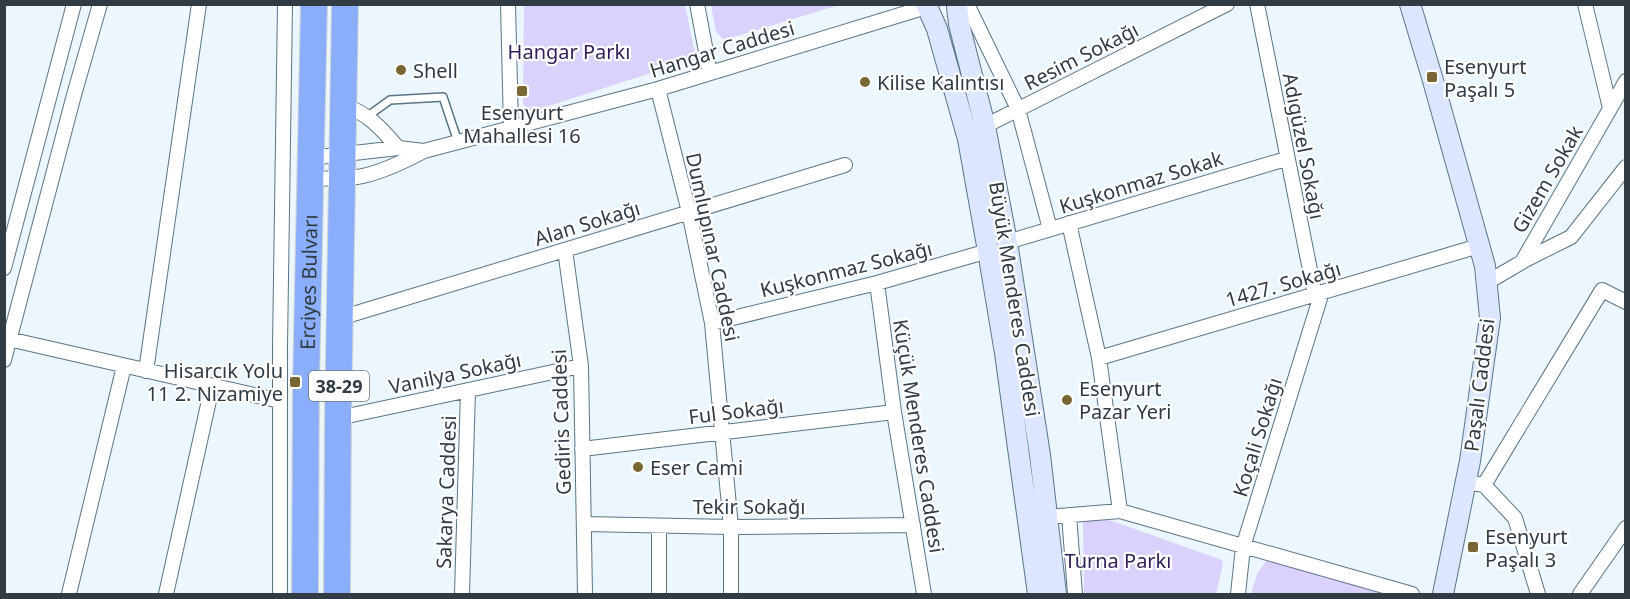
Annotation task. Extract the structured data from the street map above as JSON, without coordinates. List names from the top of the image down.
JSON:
{
  "streets": {
    "highway": ["Erciyes Bulvarı", "38-29"],
    "street": [
      "Hangar Caddesi",
      "Resim Sokağı",
      "Adıgüzel Sokağı",
      "Gizem Sokak",
      "Kuşkonmaz Sokak",
      "Alan Sokağı",
      "Dumlupınar Caddesi",
      "Kuşkonmaz Sokağı",
      "1427. Sokağı",
      "Büyük Menderes Caddesi",
      "Vanilya Sokağı",
      "Paşalı Caddesi",
      "Ful Sokağı",
      "Gediris Caddesi",
      "Küçük Menderes Caddesi",
      "Koçali Sokağı",
      "Sakarya Caddesi",
      "Tekir Sokağı"
    ]
  },
  "crossings": [
    ["Hangar Caddesi", "Dumlupınar Caddesi"],
    ["Hangar Caddesi", "Erciyes Bulvarı"],
    ["Hangar Caddesi", "Büyük Menderes Caddesi"],
    ["Resim Sokağı", "Büyük Menderes Caddesi"],
    ["Adıgüzel Sokağı", "Kuşkonmaz Sokak"],
    ["Adıgüzel Sokağı", "1427. Sokağı"],
    ["Adıgüzel Sokağı", "Koçali Sokağı"],
    ["Gizem Sokak", "Paşalı Caddesi"],
    ["Kuşkonmaz Sokak", "Büyük Menderes Caddesi"],
    ["Alan Sokağı", "Dumlupınar Caddesi"],
    ["Alan Sokağı", "Erciyes Bulvarı"],
    ["Alan Sokağı", "Gediris Caddesi"],
    ["Dumlupınar Caddesi", "Kuşkonmaz Sokağı"],
    ["Dumlupınar Caddesi", "Ful Sokağı"],
    ["Dumlupınar Caddesi", "Tekir Sokağı"],
    ["Kuşkonmaz Sokağı", "Büyük Menderes Caddesi"],
    ["Kuşkonmaz Sokağı", "Küçük Menderes Caddesi"],
    ["Erciyes Bulvarı", "Vanilya Sokağı"],
    ["1427. Sokağı", "Paşalı Caddesi"],
    ["1427. Sokağı", "Koçali Sokağı"],
    ["Vanilya Sokağı", "Gediris Caddesi"],
    ["Vanilya Sokağı", "Sakarya Caddesi"],
    ["Ful Sokağı", "Gediris Caddesi"],
    ["Ful Sokağı", "Küçük Menderes Caddesi"],
    ["Gediris Caddesi", "Tekir Sokağı"],
    ["Küçük Menderes Caddesi", "Tekir Sokağı"]
  ],
  "parks": ["Hangar Parkı", "Turna Parkı"],
  "places": {
    "other": [
      "Shell",
      "Kilise Kalıntısı",
      "Esenyurt Pazar Yeri",
      "Eser Cami"
    ],
    "transit": [
      "Esenyurt Paşalı 5",
      "Esenyurt Mahallesi 16",
      "Hisarcık Yolu 11 2. Nizamiye",
      "Esenyurt Paşalı 3"
    ]
  }
}
